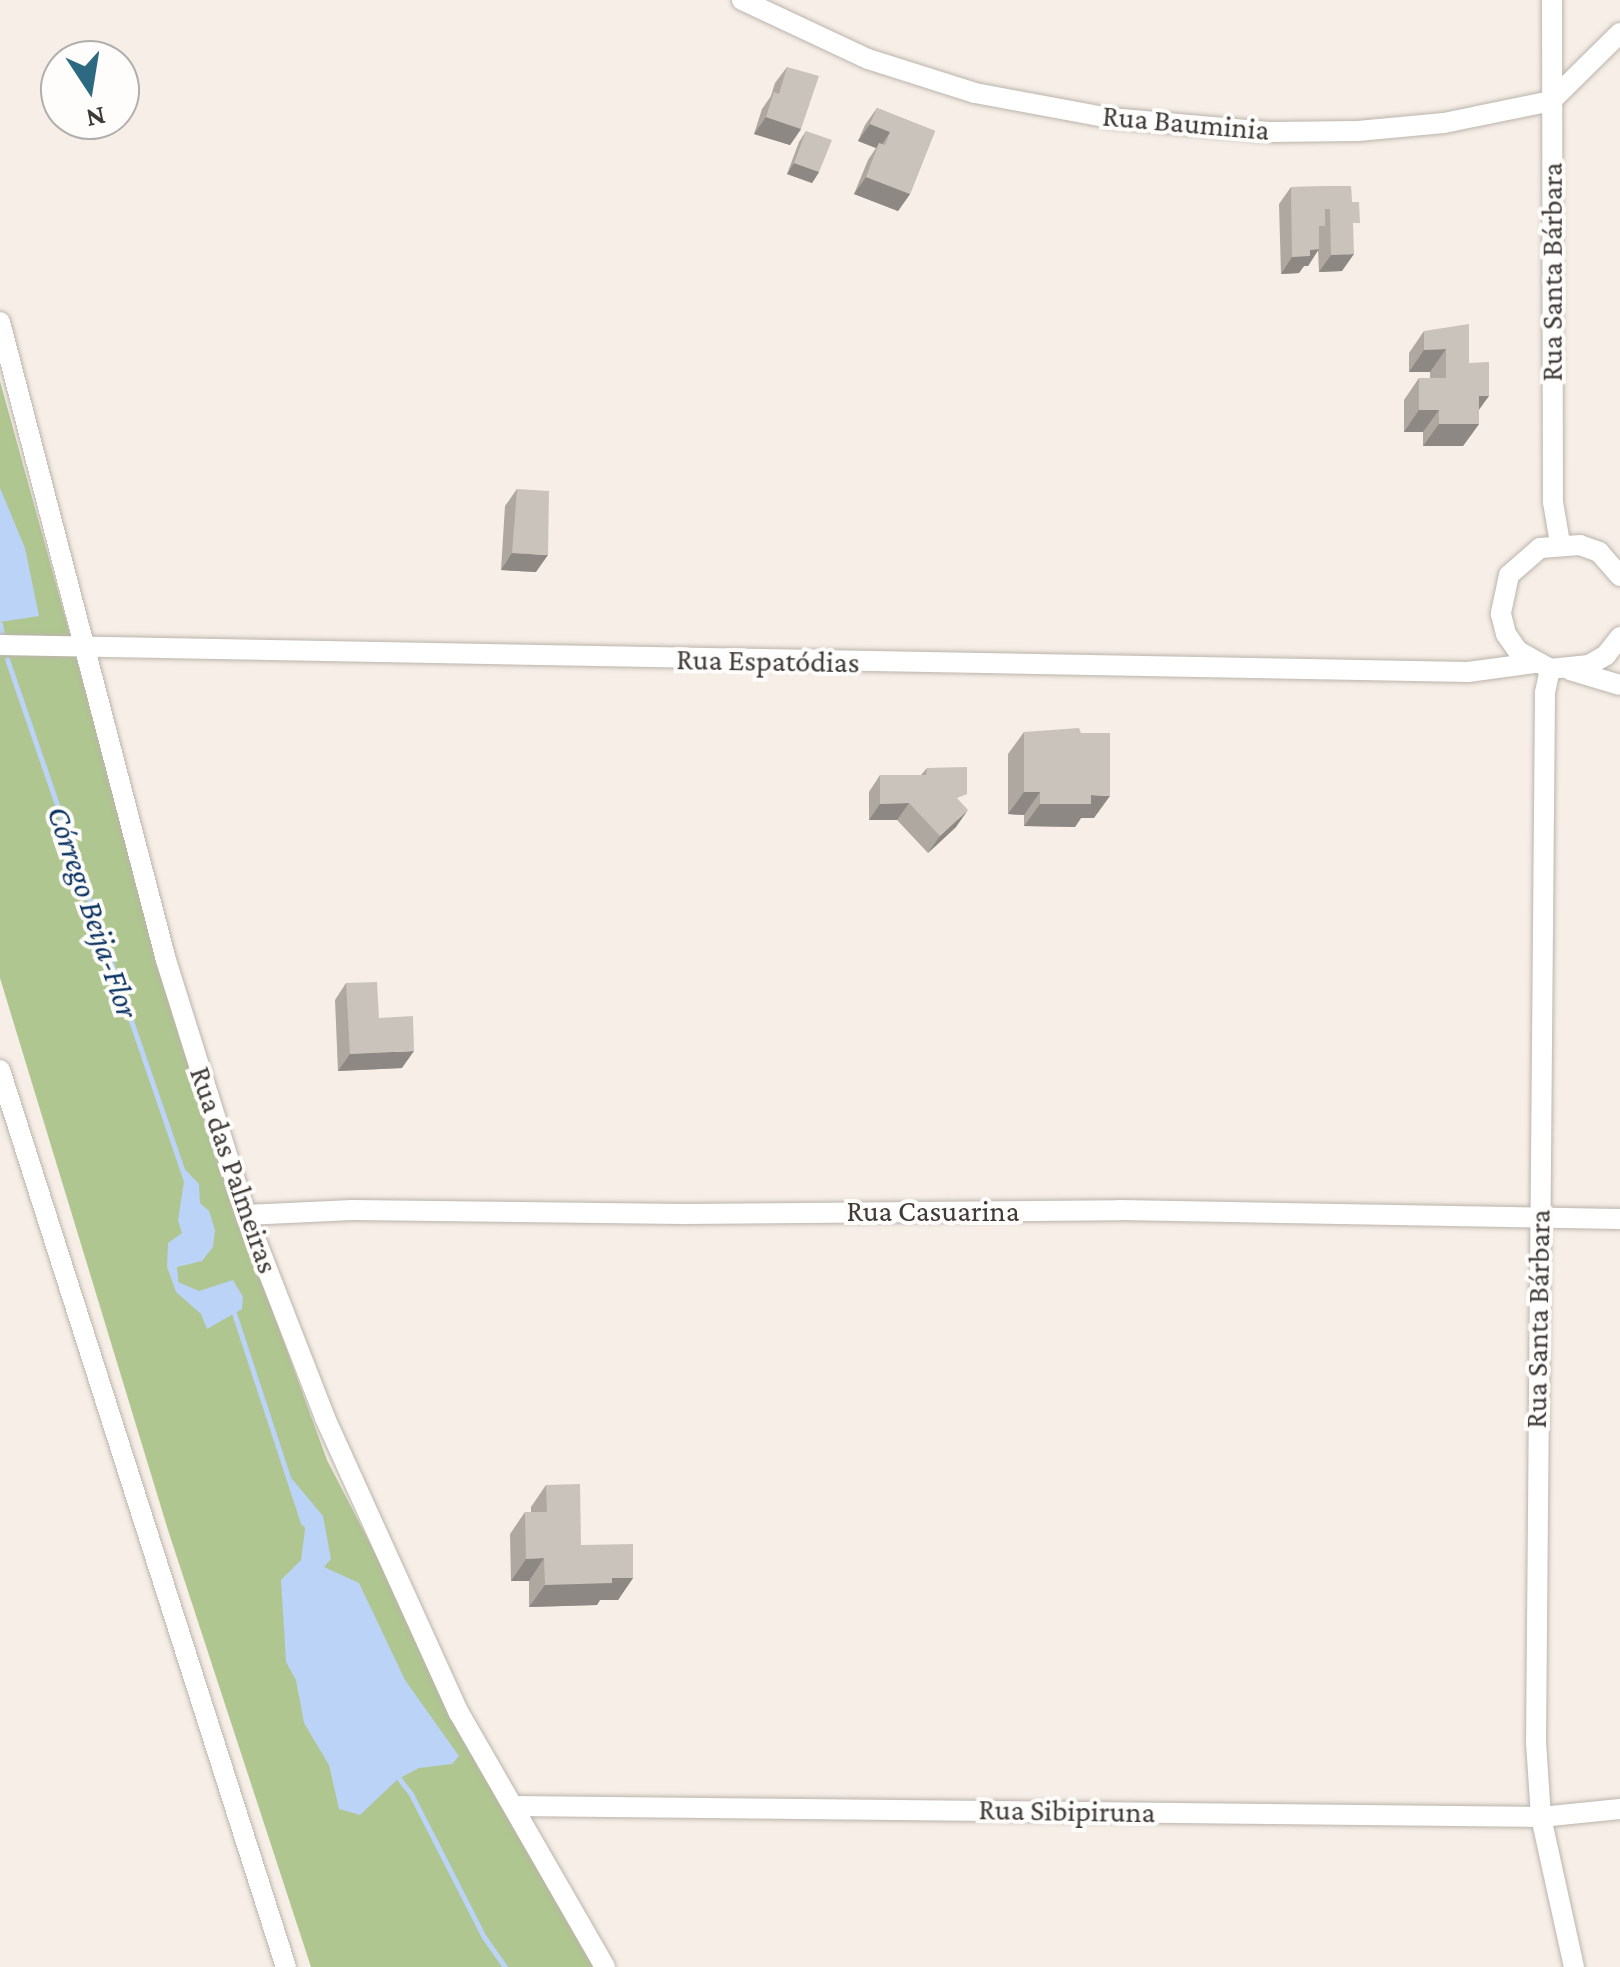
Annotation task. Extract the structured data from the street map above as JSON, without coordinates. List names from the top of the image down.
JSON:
{
  "streets": {
    "street": [
      "Rua Bauminia",
      "Rua Santa Bárbara",
      "Rua Espatódias",
      "Rua das Palmeiras",
      "Rua Casuarina",
      "Rua Sibipiruna"
    ]
  },
  "crossings": [
    ["Rua Bauminia", "Rua Santa Bárbara"],
    ["Rua Santa Bárbara", "Rua Espatódias"],
    ["Rua Santa Bárbara", "Rua Casuarina"],
    ["Rua Santa Bárbara", "Rua Sibipiruna"],
    ["Rua Espatódias", "Rua das Palmeiras"],
    ["Rua das Palmeiras", "Rua Casuarina"],
    ["Rua das Palmeiras", "Rua Sibipiruna"]
  ],
  "water": ["Córrego Beija-Flor"],
  "north": "bottom"
}
